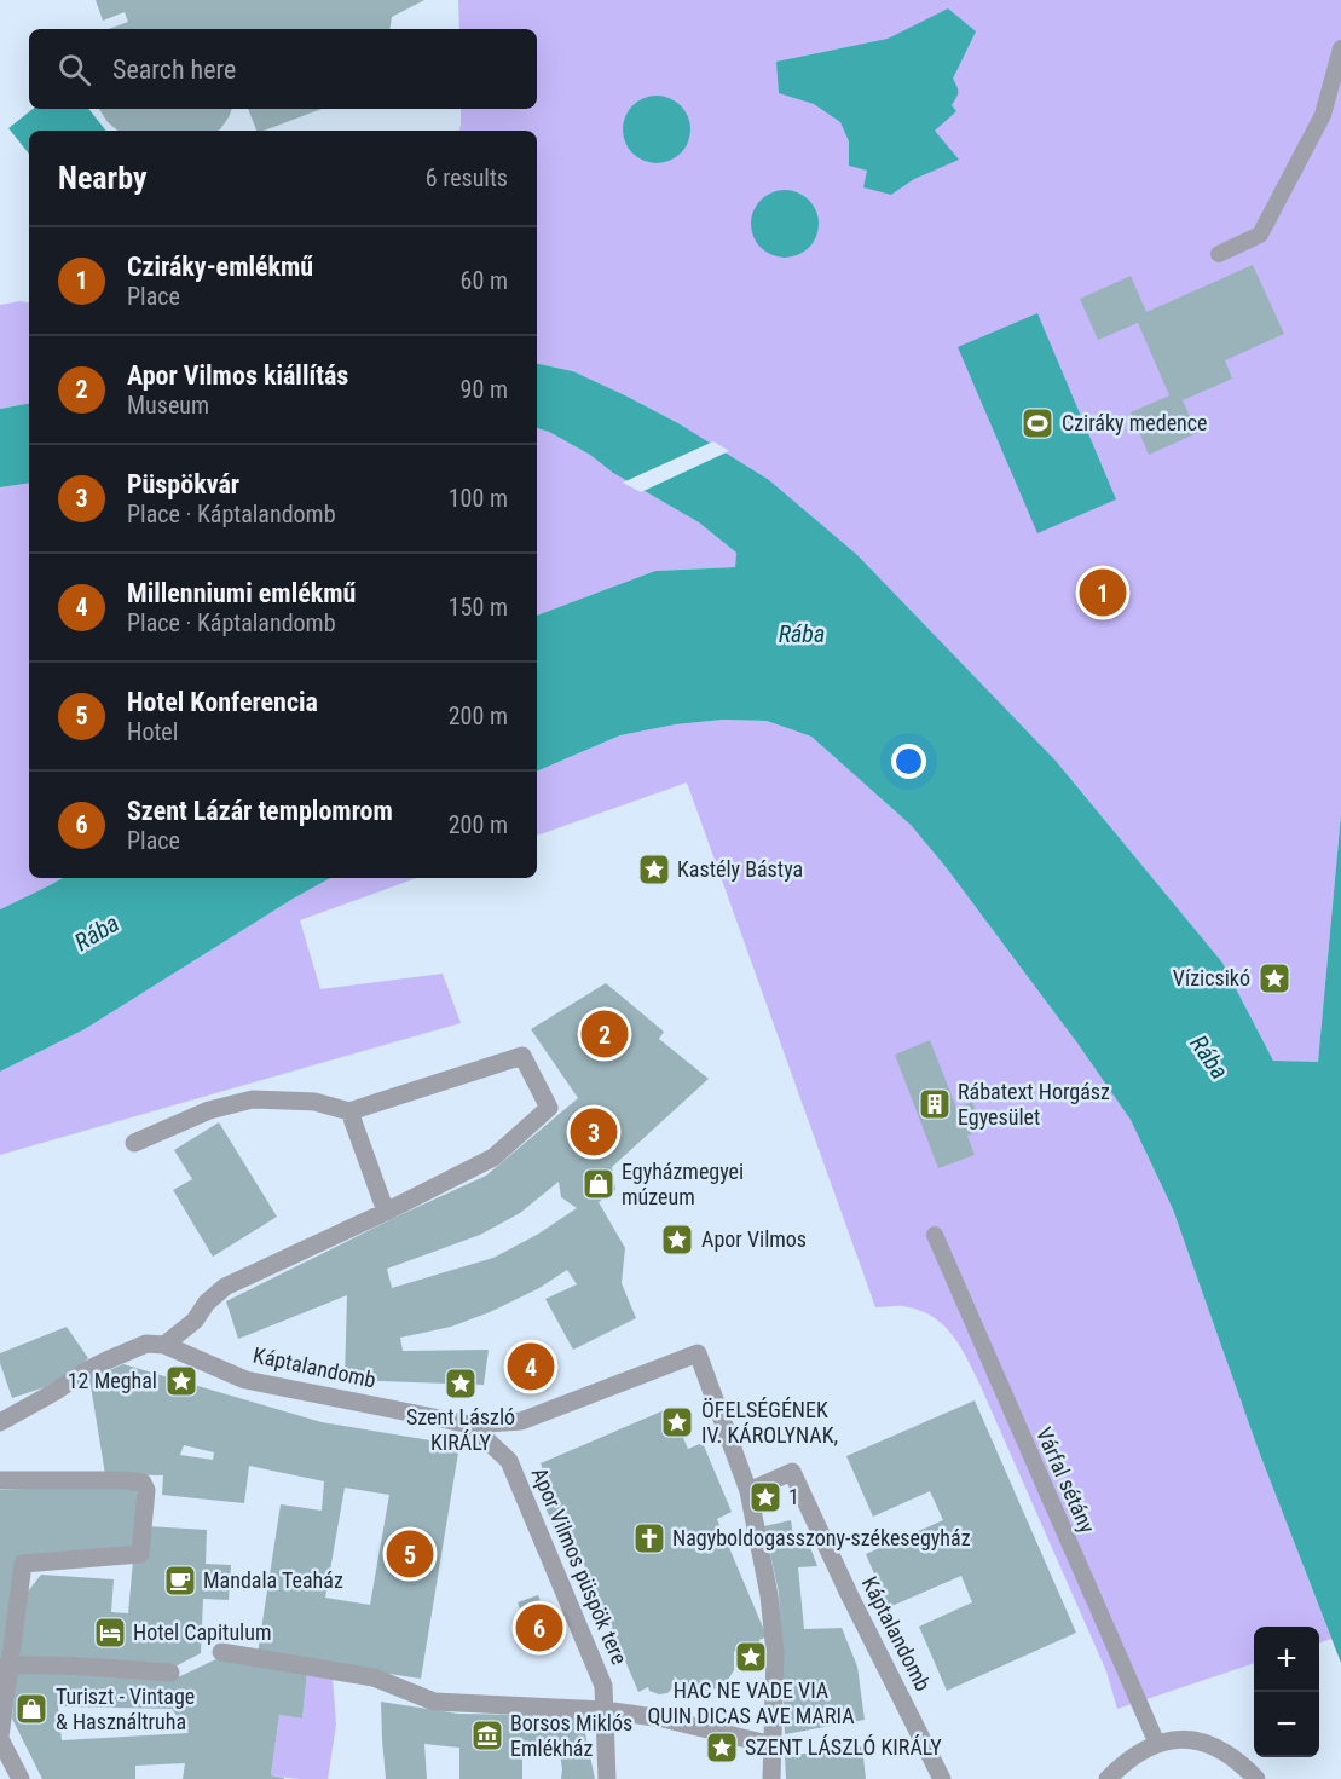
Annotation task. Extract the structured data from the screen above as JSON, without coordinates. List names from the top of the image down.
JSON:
{
  "streets": {
    "street": ["Káptalandomb", "Apor Vilmos püspök tere"],
    "lane": ["Várfal sétány"]
  },
  "crossings": [
    ["Káptalandomb", "Apor Vilmos püspök tere"]
  ],
  "water": ["Rába"],
  "places": {
    "sports": ["Cziráky medence"],
    "place": [
      "Kastély Bástya",
      "Vízicsikó",
      "Apor Vilmos",
      "12 Meghal",
      "Szent László KIRÁLY",
      "ÖFELSÉGÉNEK IV. KÁROLYNAK,",
      "1",
      "HAC NE VADE VIA QUIN DICAS AVE MARIA",
      "SZENT LÁSZLÓ KIRÁLY"
    ],
    "building": ["Rábatext Horgász Egyesület"],
    "shop": ["Egyházmegyei múzeum", "Turiszt - Vintage & Használtruha"],
    "church": ["Nagyboldogasszony-székesegyház"],
    "cafe": ["Mandala Teaház"],
    "hotel": ["Hotel Capitulum"],
    "museum": ["Borsos Miklós Emlékház"]
  },
  "page": {
    "search": "Search here",
    "heading": ["Nearby", "6 results"],
    "list": [
      {
        "mark": "1",
        "name": "Cziráky-emlékmű",
        "note": "Place",
        "value": "60 m"
      },
      {
        "mark": "2",
        "name": "Apor Vilmos kiállítás",
        "note": "Museum",
        "value": "90 m"
      },
      {
        "mark": "3",
        "name": "Püspökvár",
        "note": "Place · Káptalandomb",
        "value": "100 m"
      },
      {
        "mark": "4",
        "name": "Millenniumi emlékmű",
        "note": "Place · Káptalandomb",
        "value": "150 m"
      },
      {
        "mark": "5",
        "name": "Hotel Konferencia",
        "note": "Hotel",
        "value": "200 m"
      },
      {
        "mark": "6",
        "name": "Szent Lázár templomrom",
        "note": "Place",
        "value": "200 m"
      }
    ],
    "pins": [
      "1",
      "2",
      "3",
      "4",
      "5",
      "6"
    ],
    "map_buttons": ["+", "−"]
  }
}
